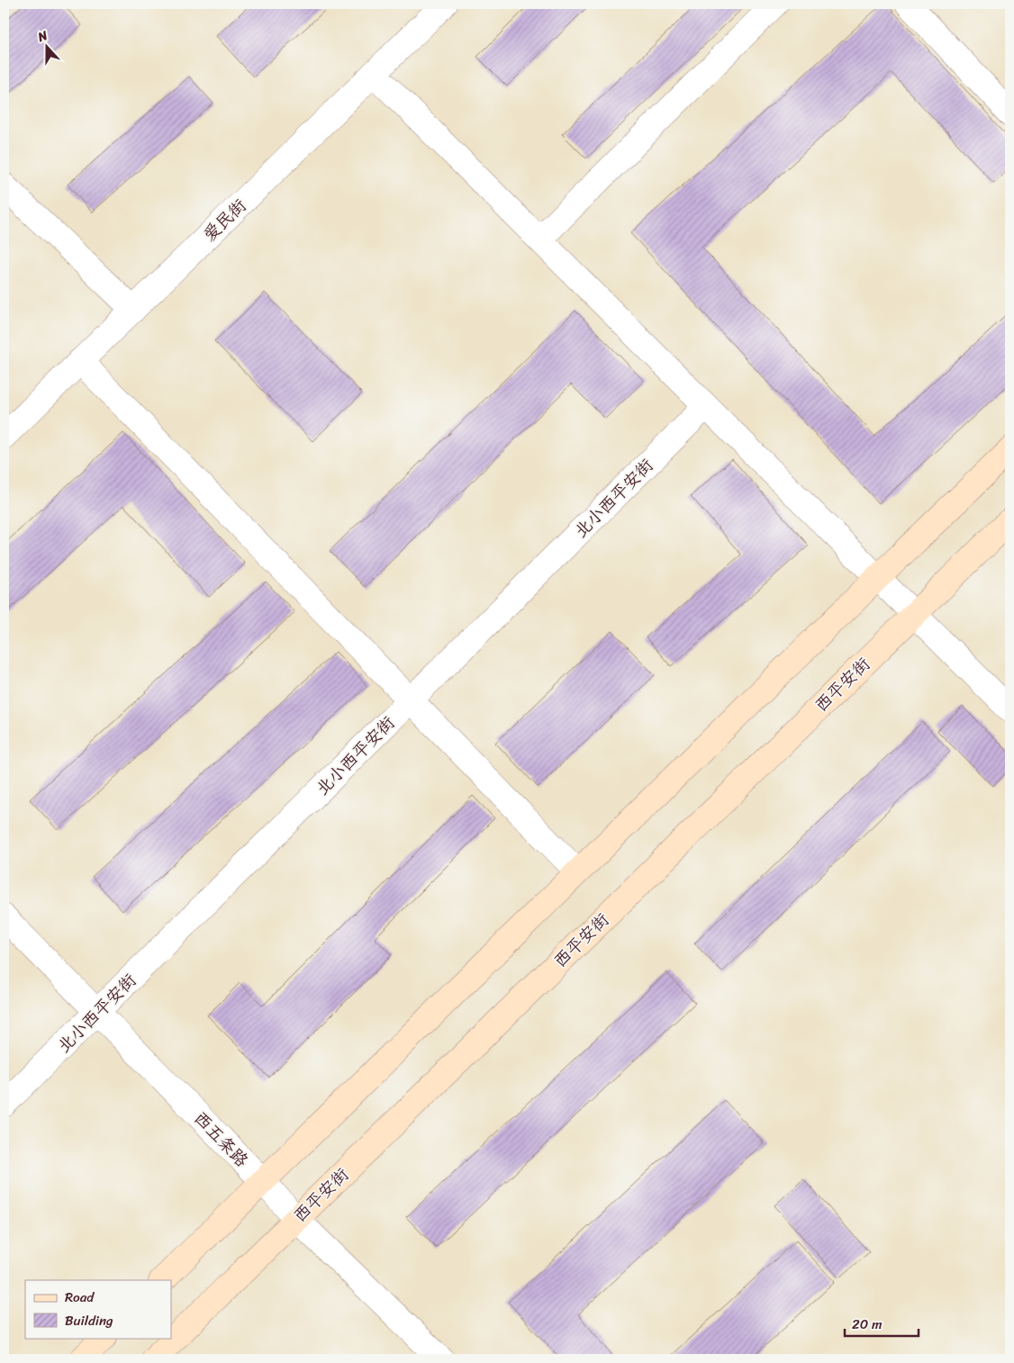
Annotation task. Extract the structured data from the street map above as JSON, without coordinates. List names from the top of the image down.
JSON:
{
  "streets": {
    "main road": ["西平安街"],
    "street": ["爱民街", "北小西平安街", "西五条路"]
  },
  "crossings": [
    ["北小西平安街", "西五条路"],
    ["西平安街", "西五条路"]
  ],
  "legend": ["Road", "Building"],
  "scale_bar": "20 m",
  "north": "top"
}
